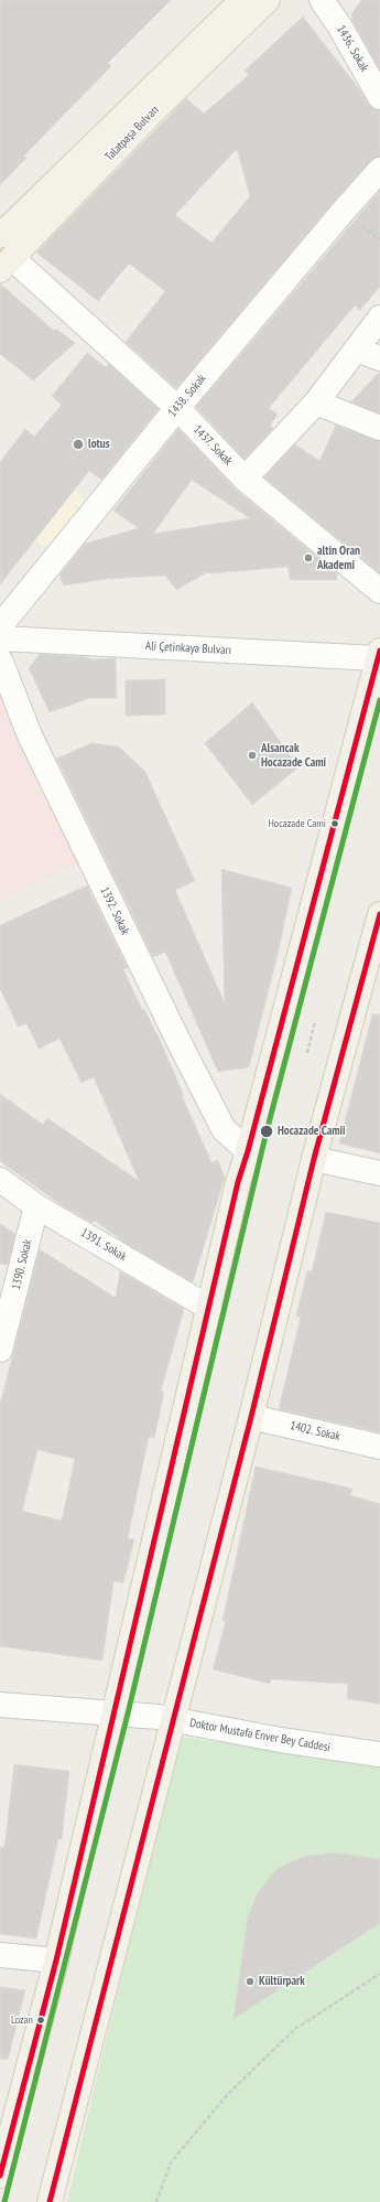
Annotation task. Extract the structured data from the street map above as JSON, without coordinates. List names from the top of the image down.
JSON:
{
  "streets": {
    "main road": ["Talatpaşa Bulvarı"],
    "street": [
      "1436. Sokak",
      "1438. Sokak",
      "1437. Sokak",
      "Ali Çetinkaya Bulvarı",
      "1392. Sokak",
      "1391. Sokak",
      "1390. Sokak",
      "1402. Sokak",
      "Doktor Mustafa Enver Bey Caddesi"
    ]
  },
  "crossings": [
    ["Talatpaşa Bulvarı", "1437. Sokak"],
    ["1438. Sokak", "1437. Sokak"],
    ["1391. Sokak", "1390. Sokak"]
  ],
  "places": [
    "lotus",
    "altin Oran Akademi",
    "Alsancak Hocazade Cami",
    "Hocazade Cami",
    "Hocazade Camii",
    "Kültürpark",
    "Lozan"
  ]
}
